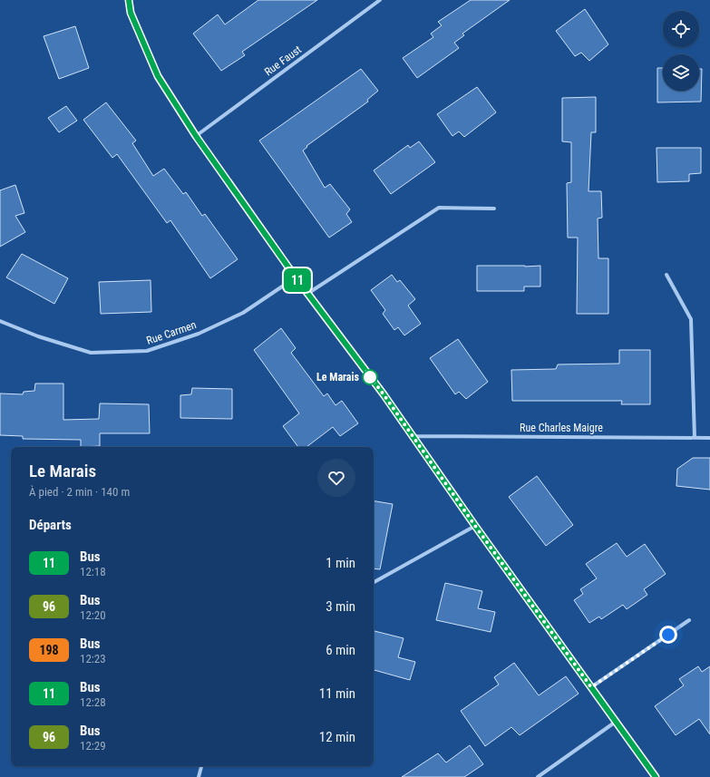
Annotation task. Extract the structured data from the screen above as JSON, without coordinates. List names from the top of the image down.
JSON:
{
  "streets": {
    "street": ["Rue Faust", "Rue Carmen", "Rue Charles Maigre"]
  },
  "places": ["Le Marais"],
  "lines": ["bus line 11"],
  "page": {
    "on_map": "11",
    "heading": [
      ["Le Marais", "À pied · 2 min · 140 m"],
      "Départs"
    ],
    "list": [
      {
        "mark": "11",
        "name": "Bus",
        "note": "12:18",
        "value": "1 min"
      },
      {
        "mark": "96",
        "name": "Bus",
        "note": "12:20",
        "value": "3 min"
      },
      {
        "mark": "198",
        "name": "Bus",
        "note": "12:23",
        "value": "6 min"
      },
      {
        "mark": "11",
        "name": "Bus",
        "note": "12:28",
        "value": "11 min"
      },
      {
        "mark": "96",
        "name": "Bus",
        "note": "12:29",
        "value": "12 min"
      }
    ]
  }
}
